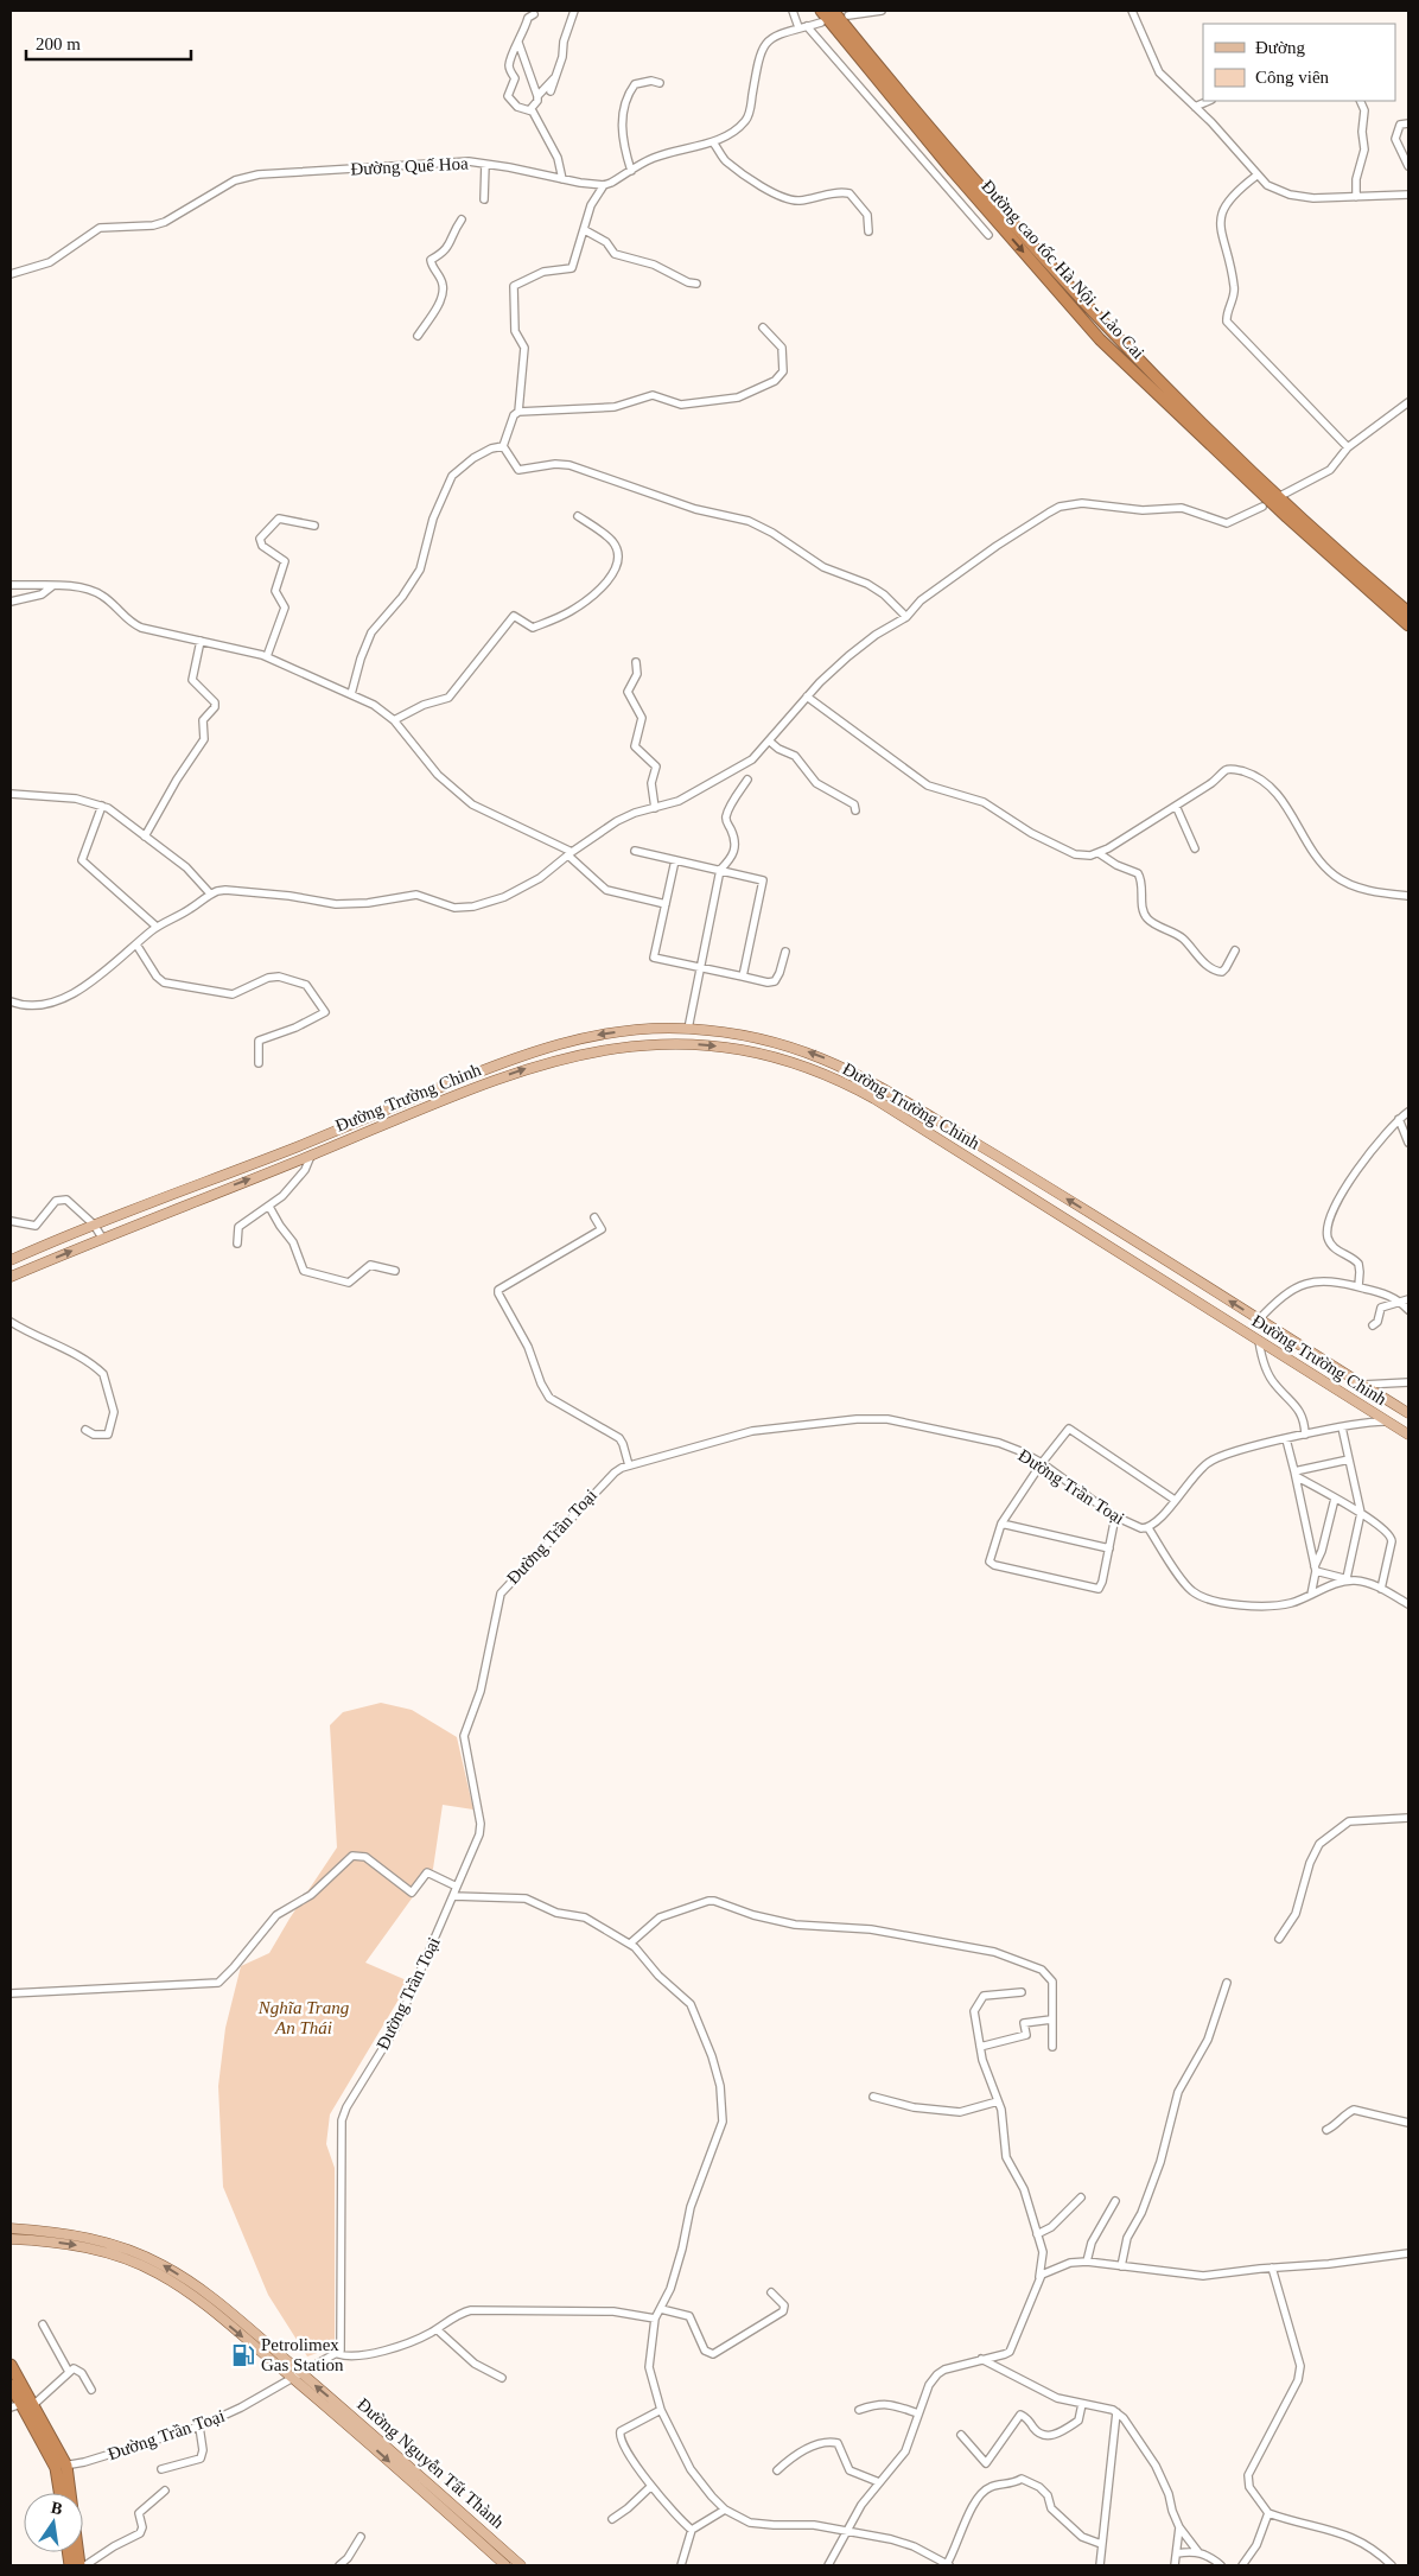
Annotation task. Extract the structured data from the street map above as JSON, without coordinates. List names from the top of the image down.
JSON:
{
  "streets": {
    "highway": ["Đường cao tốc Hà Nội - Lào Cai"],
    "main road": ["Đường Trường Chinh", "Đường Nguyễn Tất Thành"],
    "street": ["Đường Quế Hoa", "Đường Trần Toại"]
  },
  "crossings": [
    ["Đường Trường Chinh", "Đường Trần Toại"],
    ["Đường Trần Toại", "Đường Nguyễn Tất Thành"]
  ],
  "parks": ["Nghĩa Trang An Thái"],
  "places": {
    "fuel station": ["Petrolimex Gas Station"]
  },
  "legend": ["Đường", "Công viên"],
  "scale_bar": "200 m",
  "north": "top"
}
